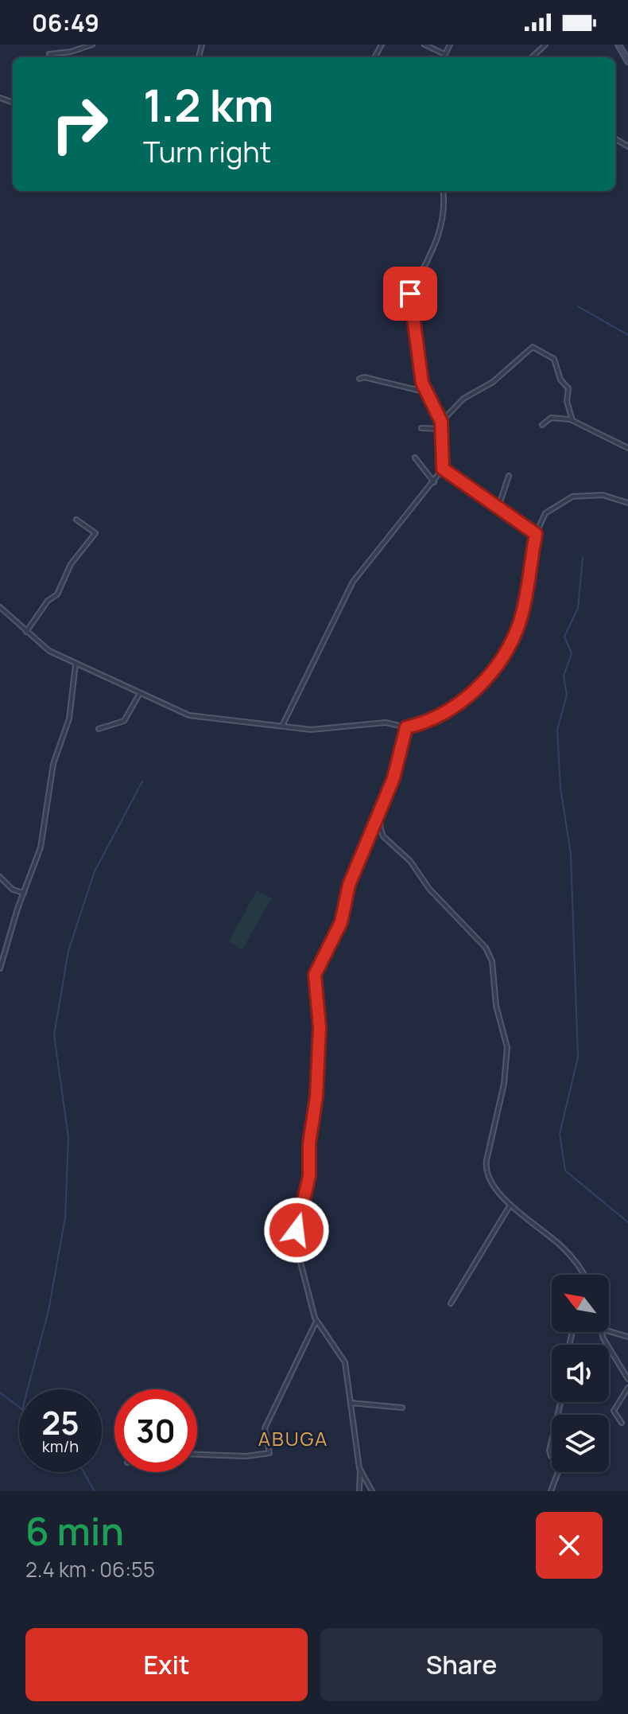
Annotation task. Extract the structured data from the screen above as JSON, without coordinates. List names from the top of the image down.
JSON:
{
  "districts": ["ABUGA"],
  "north": "top left",
  "page": {
    "status": "06:49",
    "turn": ["1.2 km", "Turn right"],
    "speed": "25 km/h",
    "limit": "30",
    "heading": ["6 min", "2.4 km · 06:55"],
    "buttons": ["Exit", "Share"]
  }
}
